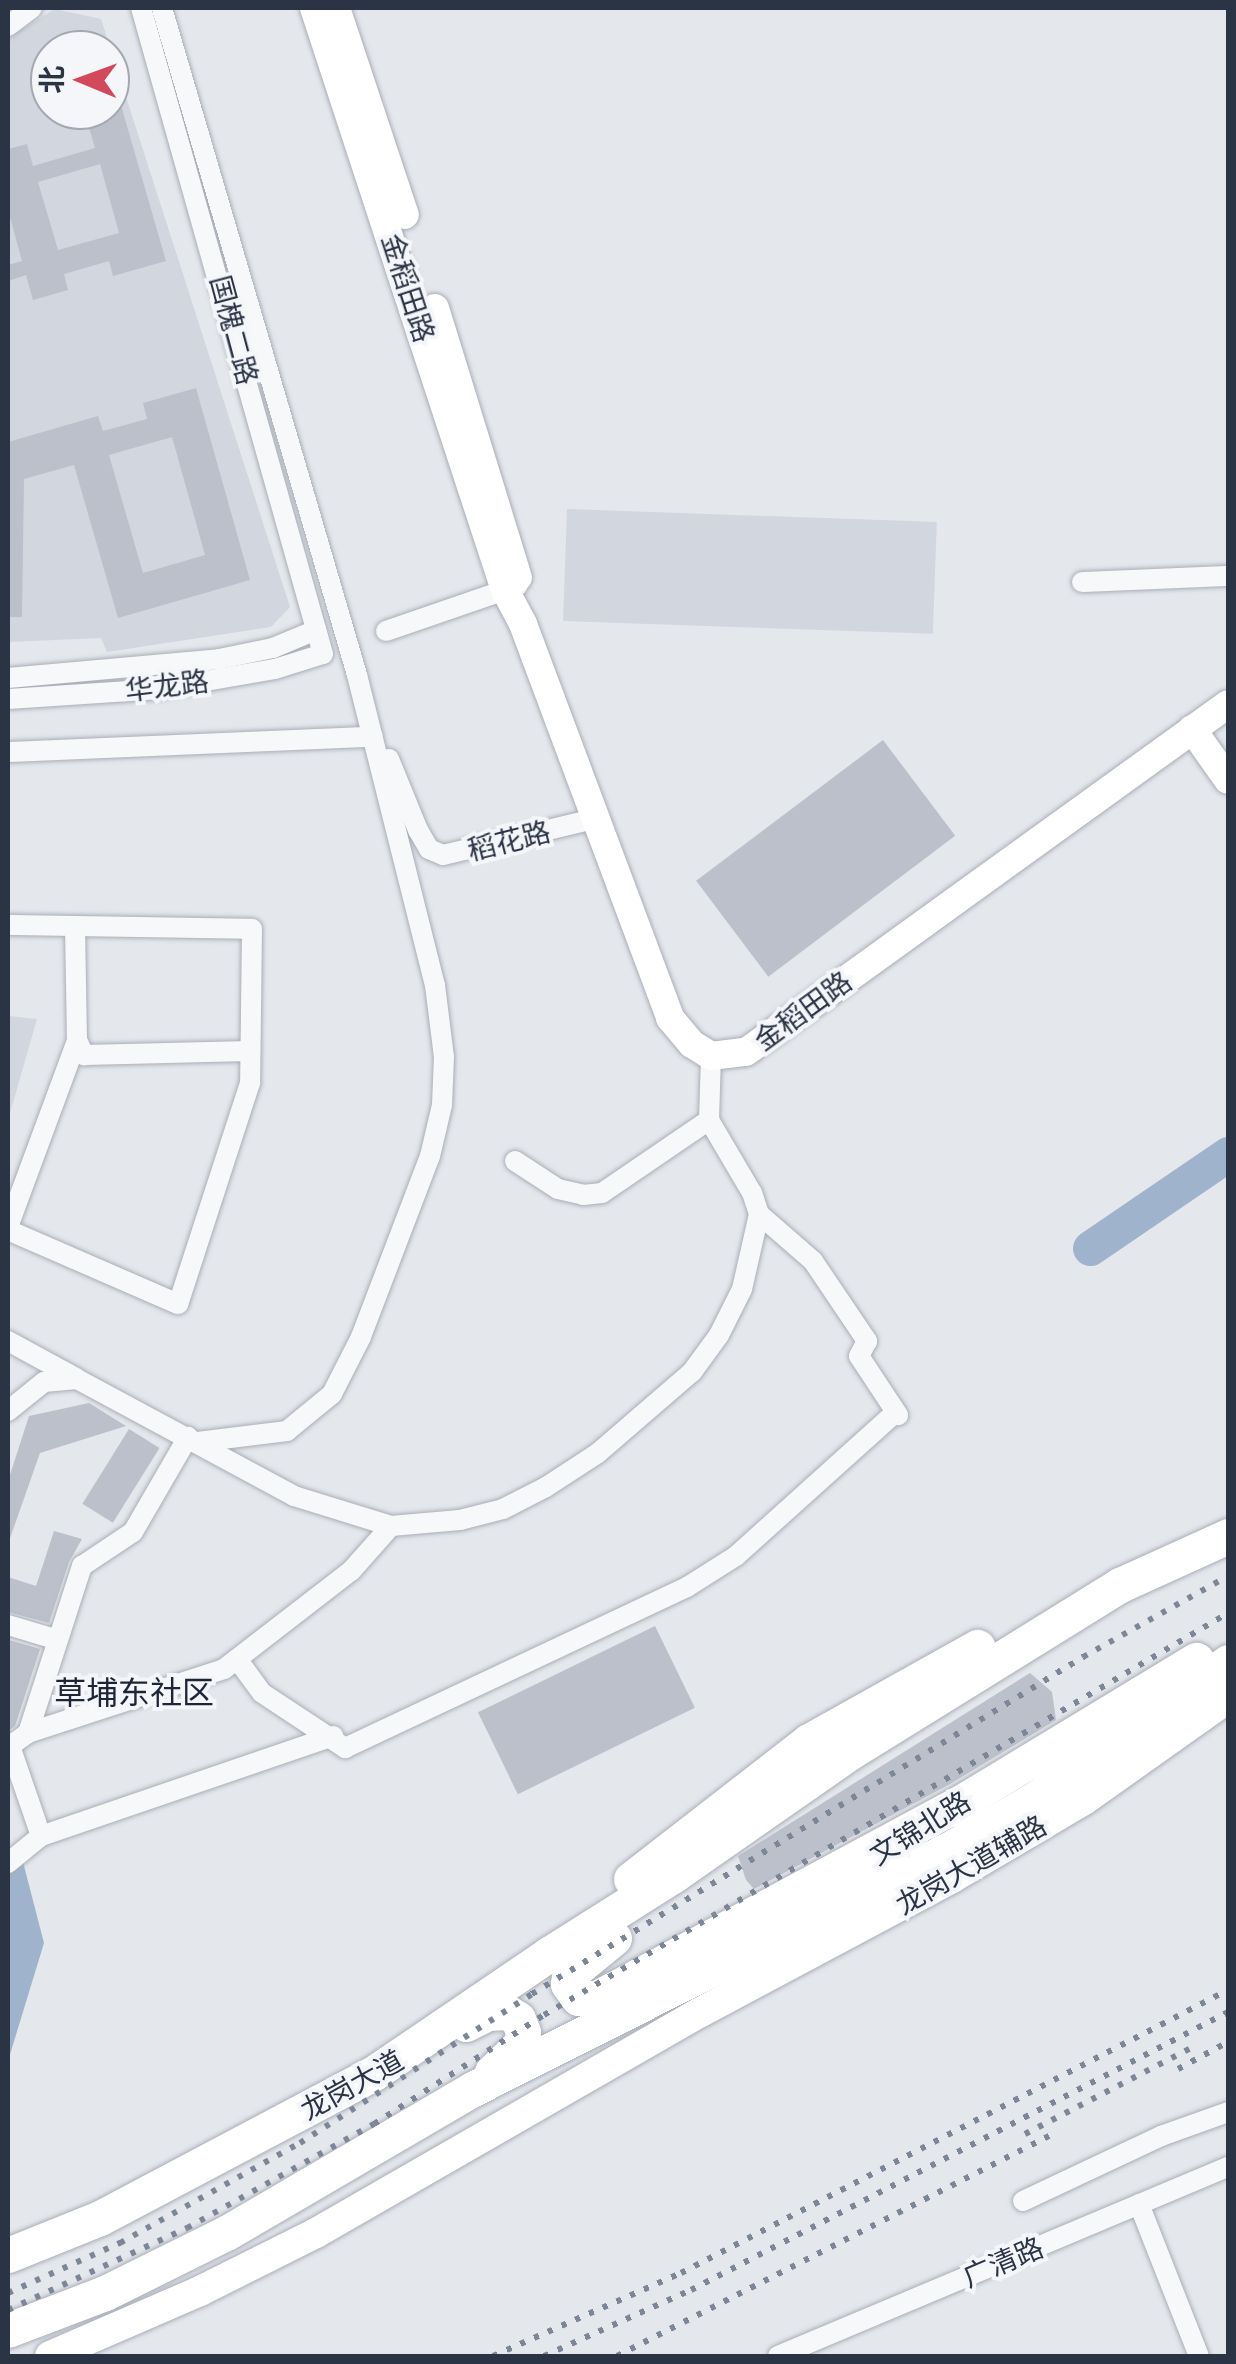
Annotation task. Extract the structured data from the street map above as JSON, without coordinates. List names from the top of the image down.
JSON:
{
  "streets": {
    "highway": ["文锦北路", "龙岗大道"],
    "main road": ["龙岗大道辅路"],
    "street": [
      "金稻田路",
      "国槐二路",
      "华龙路",
      "稻花路",
      "广清路"
    ]
  },
  "crossings": [
    ["金稻田路", "稻花路"],
    ["国槐二路", "华龙路"]
  ],
  "districts": ["草埔东社区"],
  "north": "left"
}
